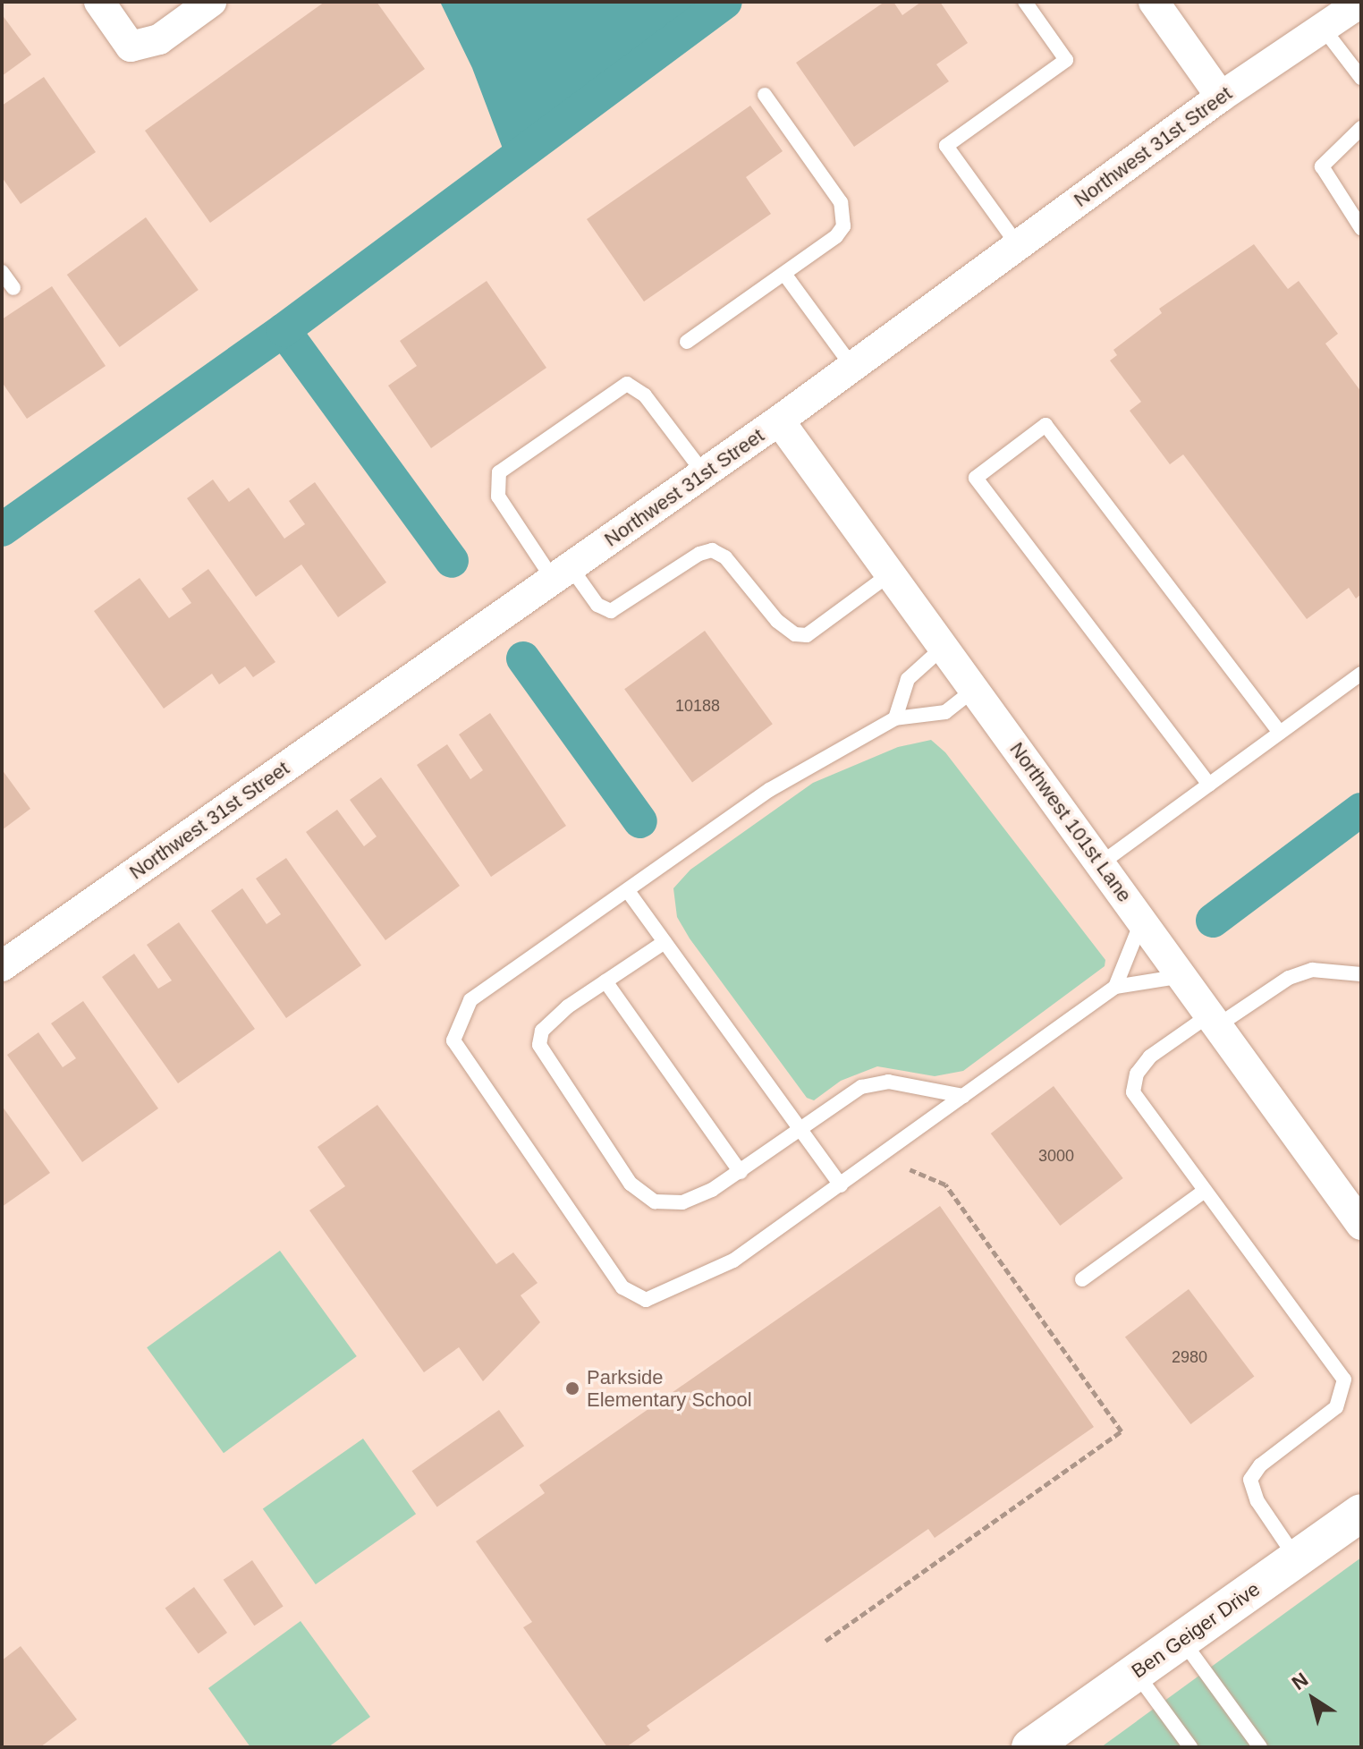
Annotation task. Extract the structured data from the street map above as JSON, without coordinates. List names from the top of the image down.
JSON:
{
  "streets": {
    "street": ["Northwest 31st Street", "Northwest 101st Lane", "Ben Geiger Drive"]
  },
  "crossings": [
    ["Northwest 31st Street", "Northwest 101st Lane"]
  ],
  "places": ["Parkside Elementary School"],
  "house_numbers": ["10188", "3000", "2980"],
  "north": "top left"
}
